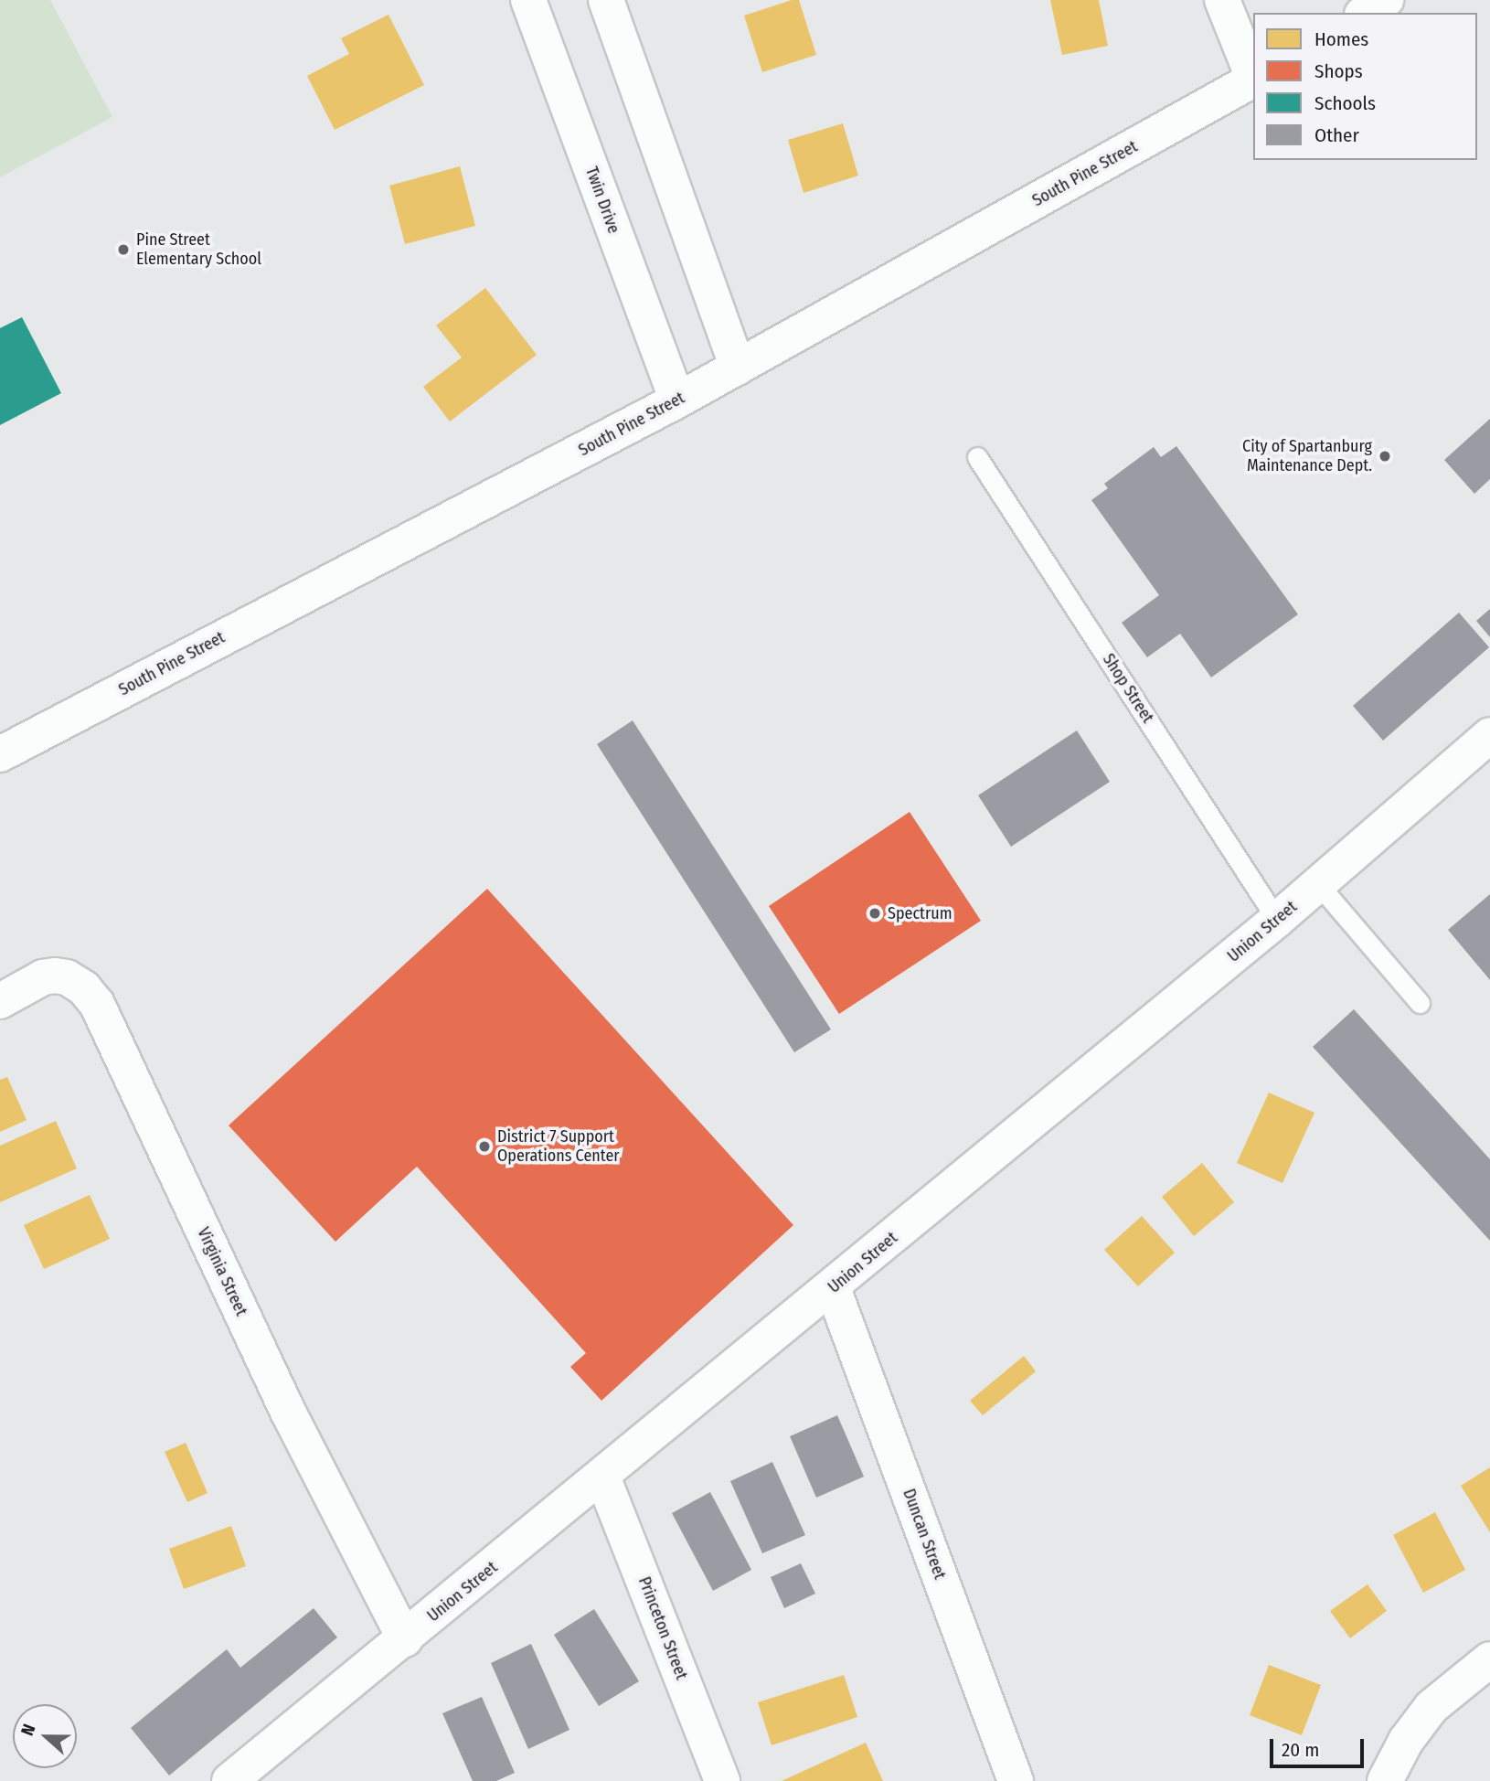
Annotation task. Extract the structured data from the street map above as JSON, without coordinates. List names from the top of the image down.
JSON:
{
  "streets": {
    "main road": [
      "South Pine Street",
      "Twin Drive",
      "Union Street",
      "Virginia Street",
      "Duncan Street",
      "Princeton Street"
    ],
    "lane": ["Shop Street"]
  },
  "crossings": [
    ["South Pine Street", "Twin Drive"],
    ["Shop Street", "Union Street"],
    ["Union Street", "Virginia Street"],
    ["Union Street", "Duncan Street"],
    ["Union Street", "Princeton Street"]
  ],
  "places": [
    "Pine Street Elementary School",
    "City of Spartanburg Maintenance Dept.",
    "Spectrum",
    "District 7 Support Operations Center"
  ],
  "legend": [
    "Homes",
    "Shops",
    "Schools",
    "Other"
  ],
  "scale_bar": "20 m",
  "north": "left"
}
